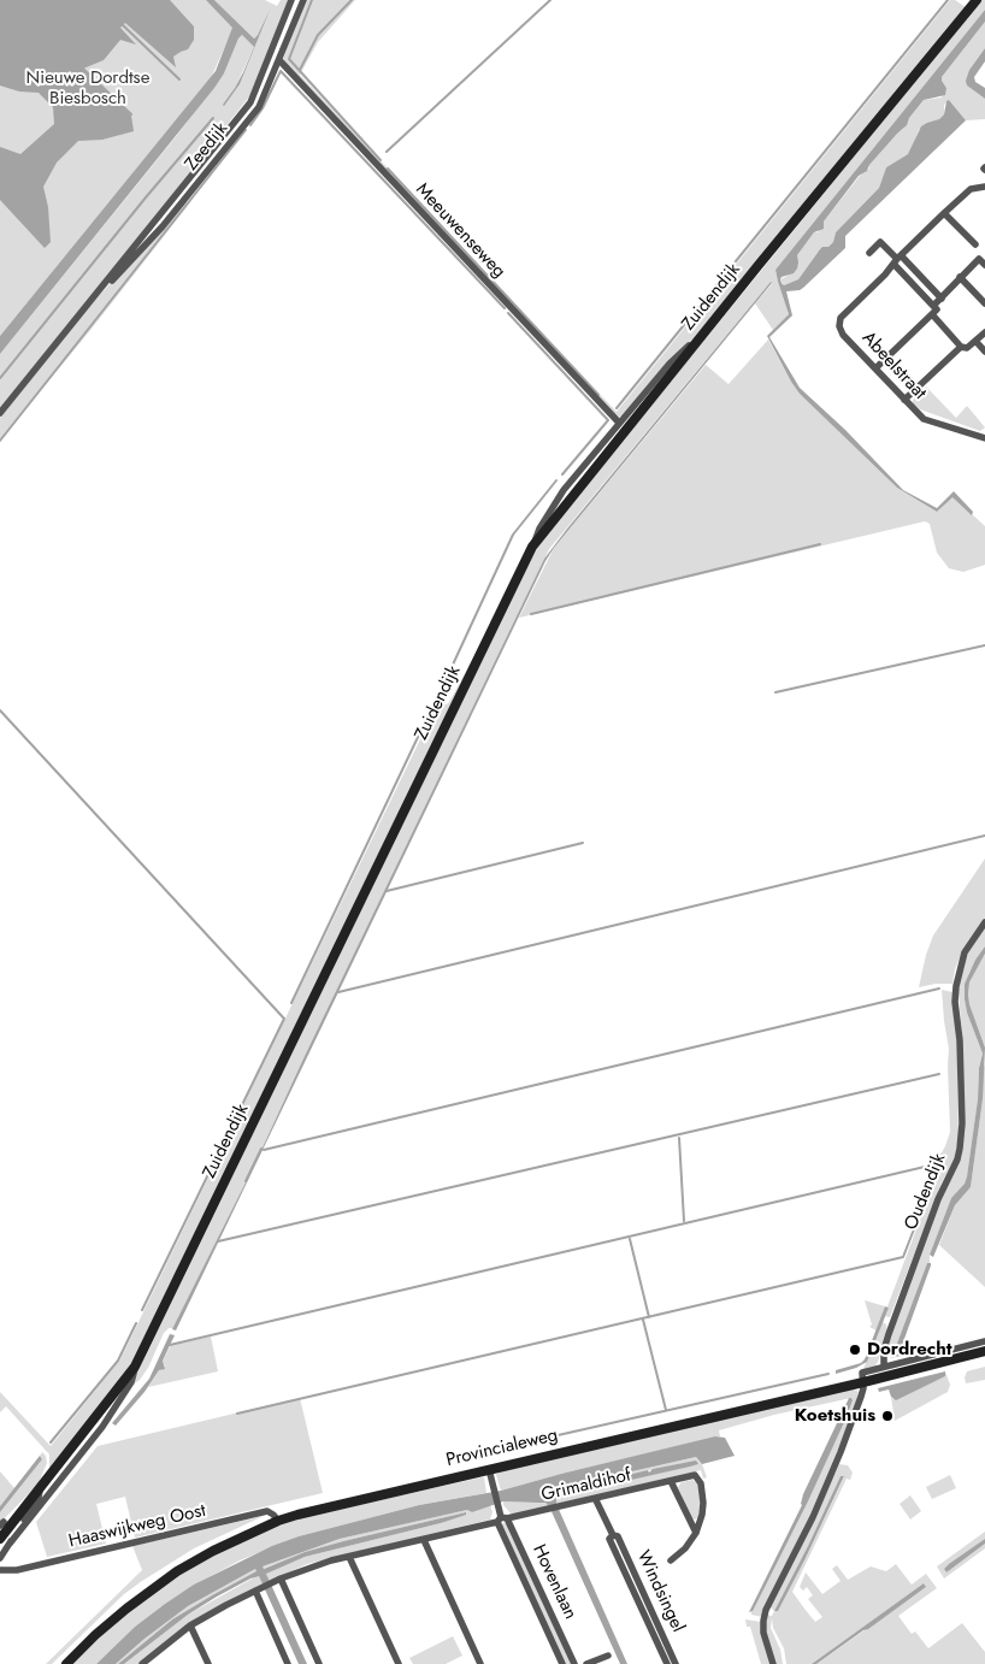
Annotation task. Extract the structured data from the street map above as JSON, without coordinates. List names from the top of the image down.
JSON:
{
  "streets": {
    "street": [
      "Zeedijk",
      "Meeuwenseweg",
      "Zuidendijk",
      "Abeelstraat",
      "Oudendijk",
      "Provincialeweg",
      "Grimaldihof",
      "Haaswijkweg Oost",
      "Hovenlaan",
      "Windsingel"
    ]
  },
  "crossings": [
    ["Zeedijk", "Meeuwenseweg"],
    ["Provincialeweg", "Haaswijkweg Oost"],
    ["Provincialeweg", "Hovenlaan"],
    ["Grimaldihof", "Hovenlaan"],
    ["Grimaldihof", "Windsingel"]
  ],
  "parks": ["Nieuwe Dordtse Biesbosch"],
  "places": ["Dordrecht", "Koetshuis"]
}
